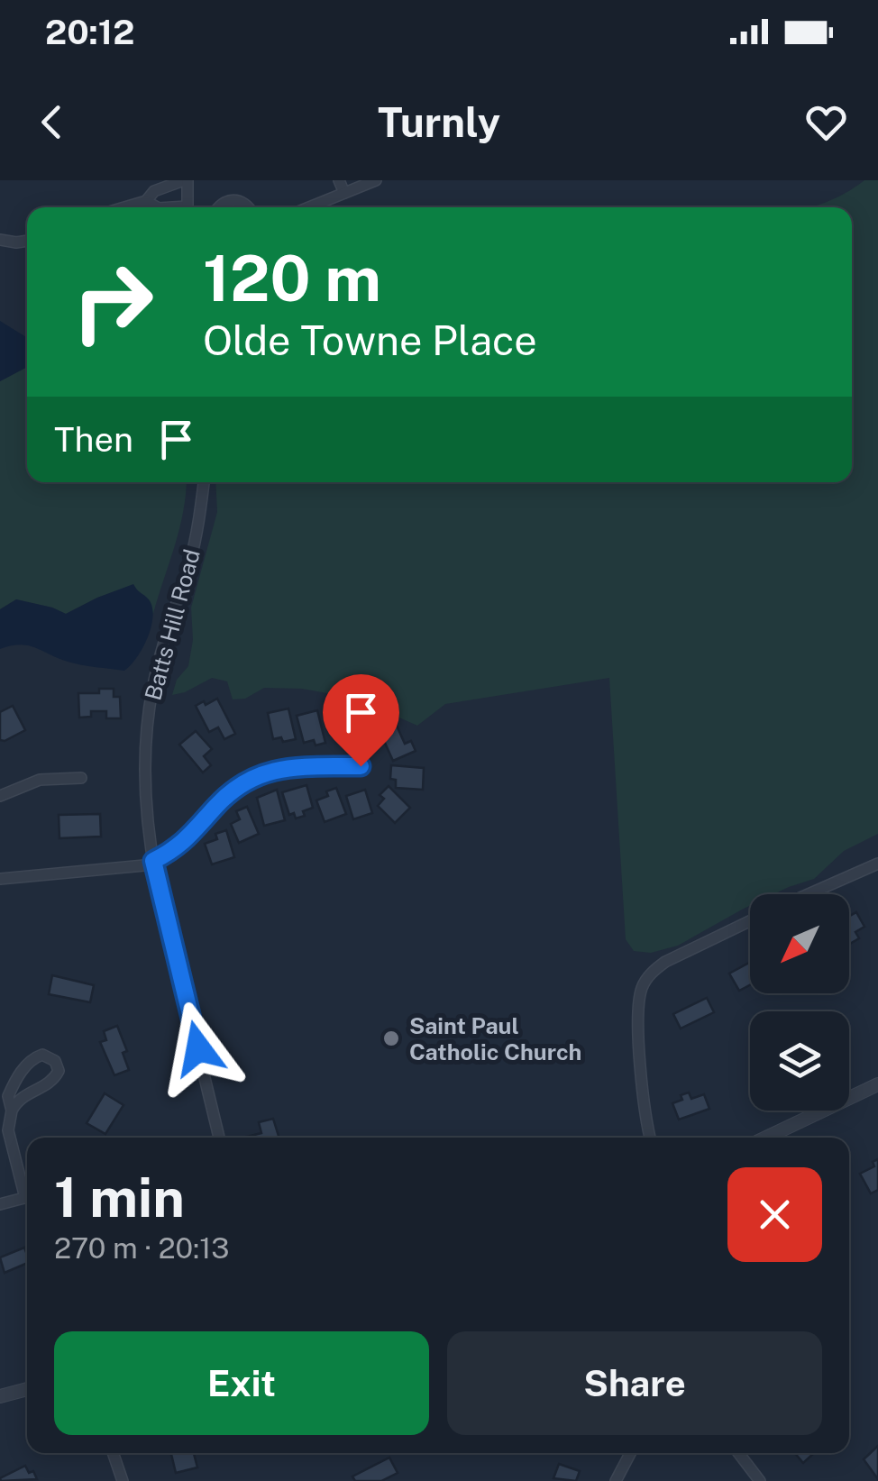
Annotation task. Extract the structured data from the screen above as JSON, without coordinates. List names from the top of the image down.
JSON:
{
  "streets": {
    "street": ["Batts Hill Road"]
  },
  "places": ["Saint Paul Catholic Church"],
  "north": "bottom left",
  "page": {
    "status": "20:12",
    "header": "Turnly",
    "turn": ["120 m", "Olde Towne Place"],
    "then": "Then",
    "heading": ["1 min", "270 m · 20:13"],
    "buttons": ["Exit", "Share"]
  }
}
